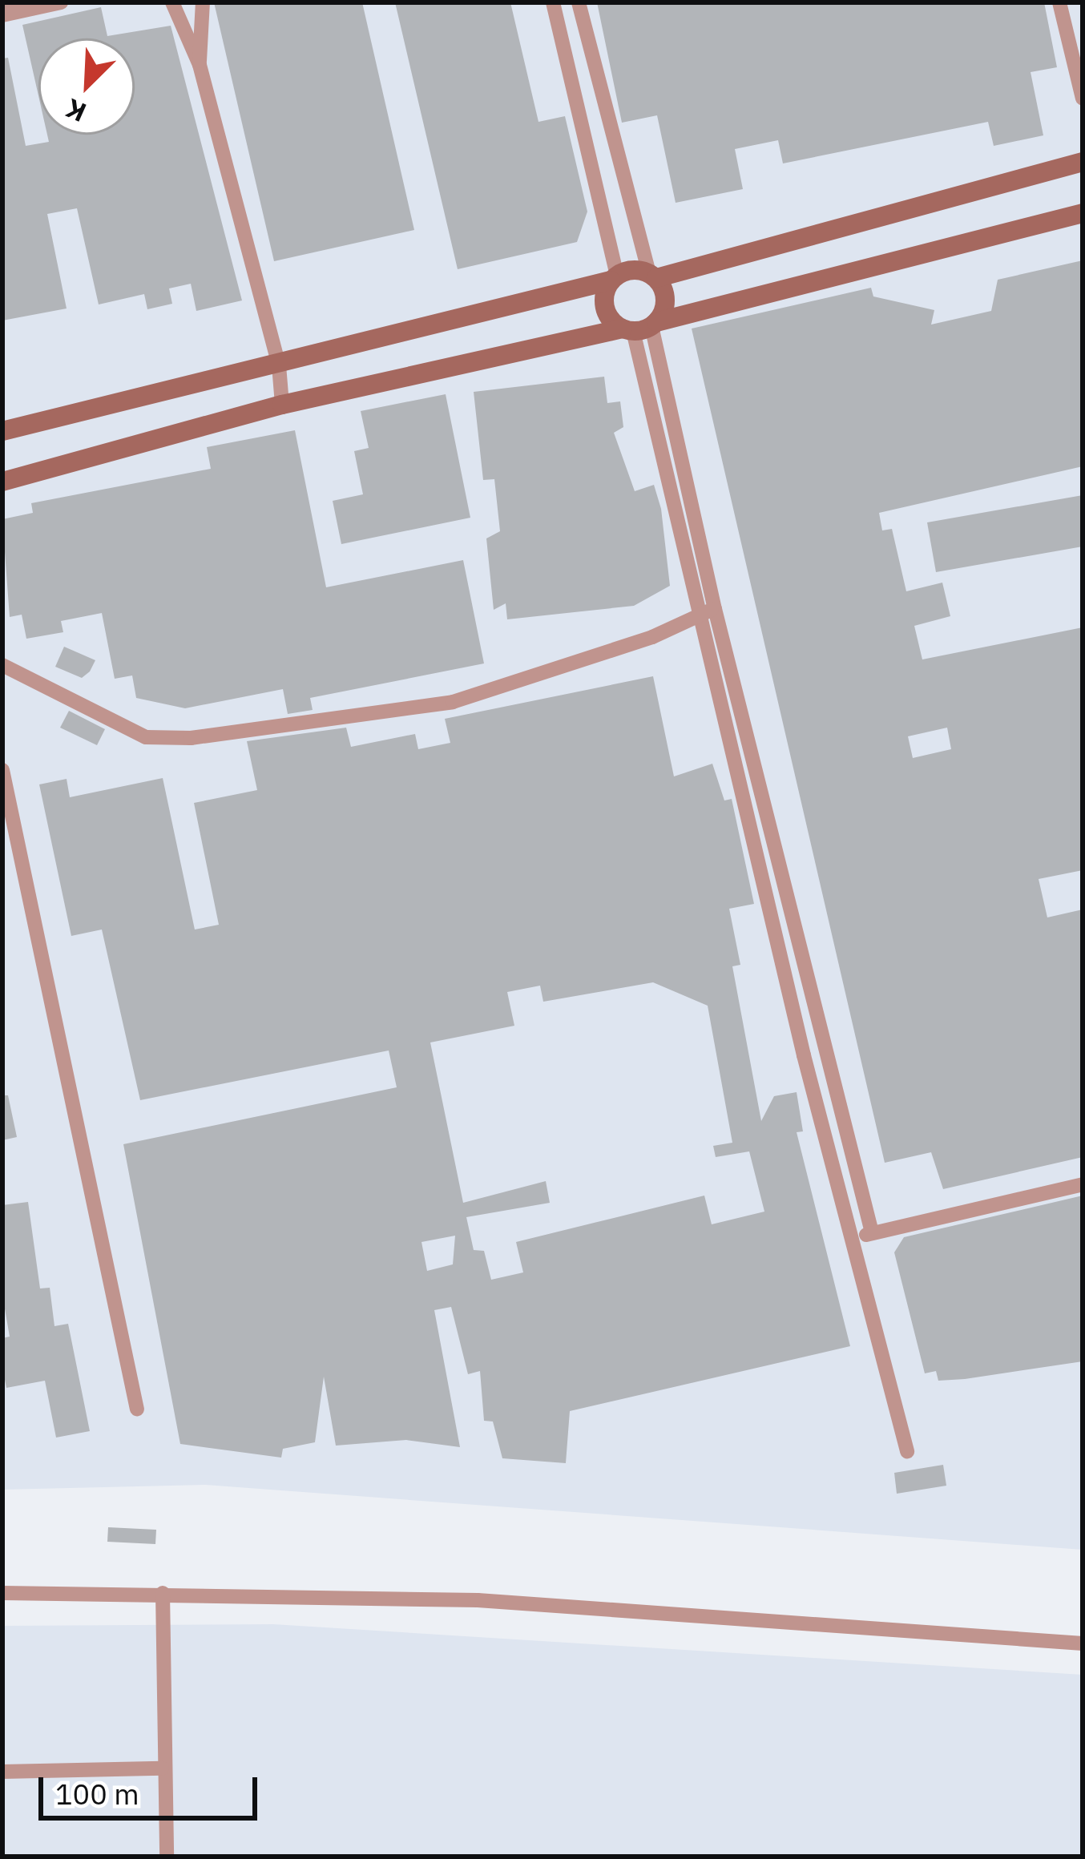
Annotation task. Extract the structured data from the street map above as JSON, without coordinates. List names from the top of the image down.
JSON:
{
  "scale_bar": "100 m",
  "north": "bottom left"
}
